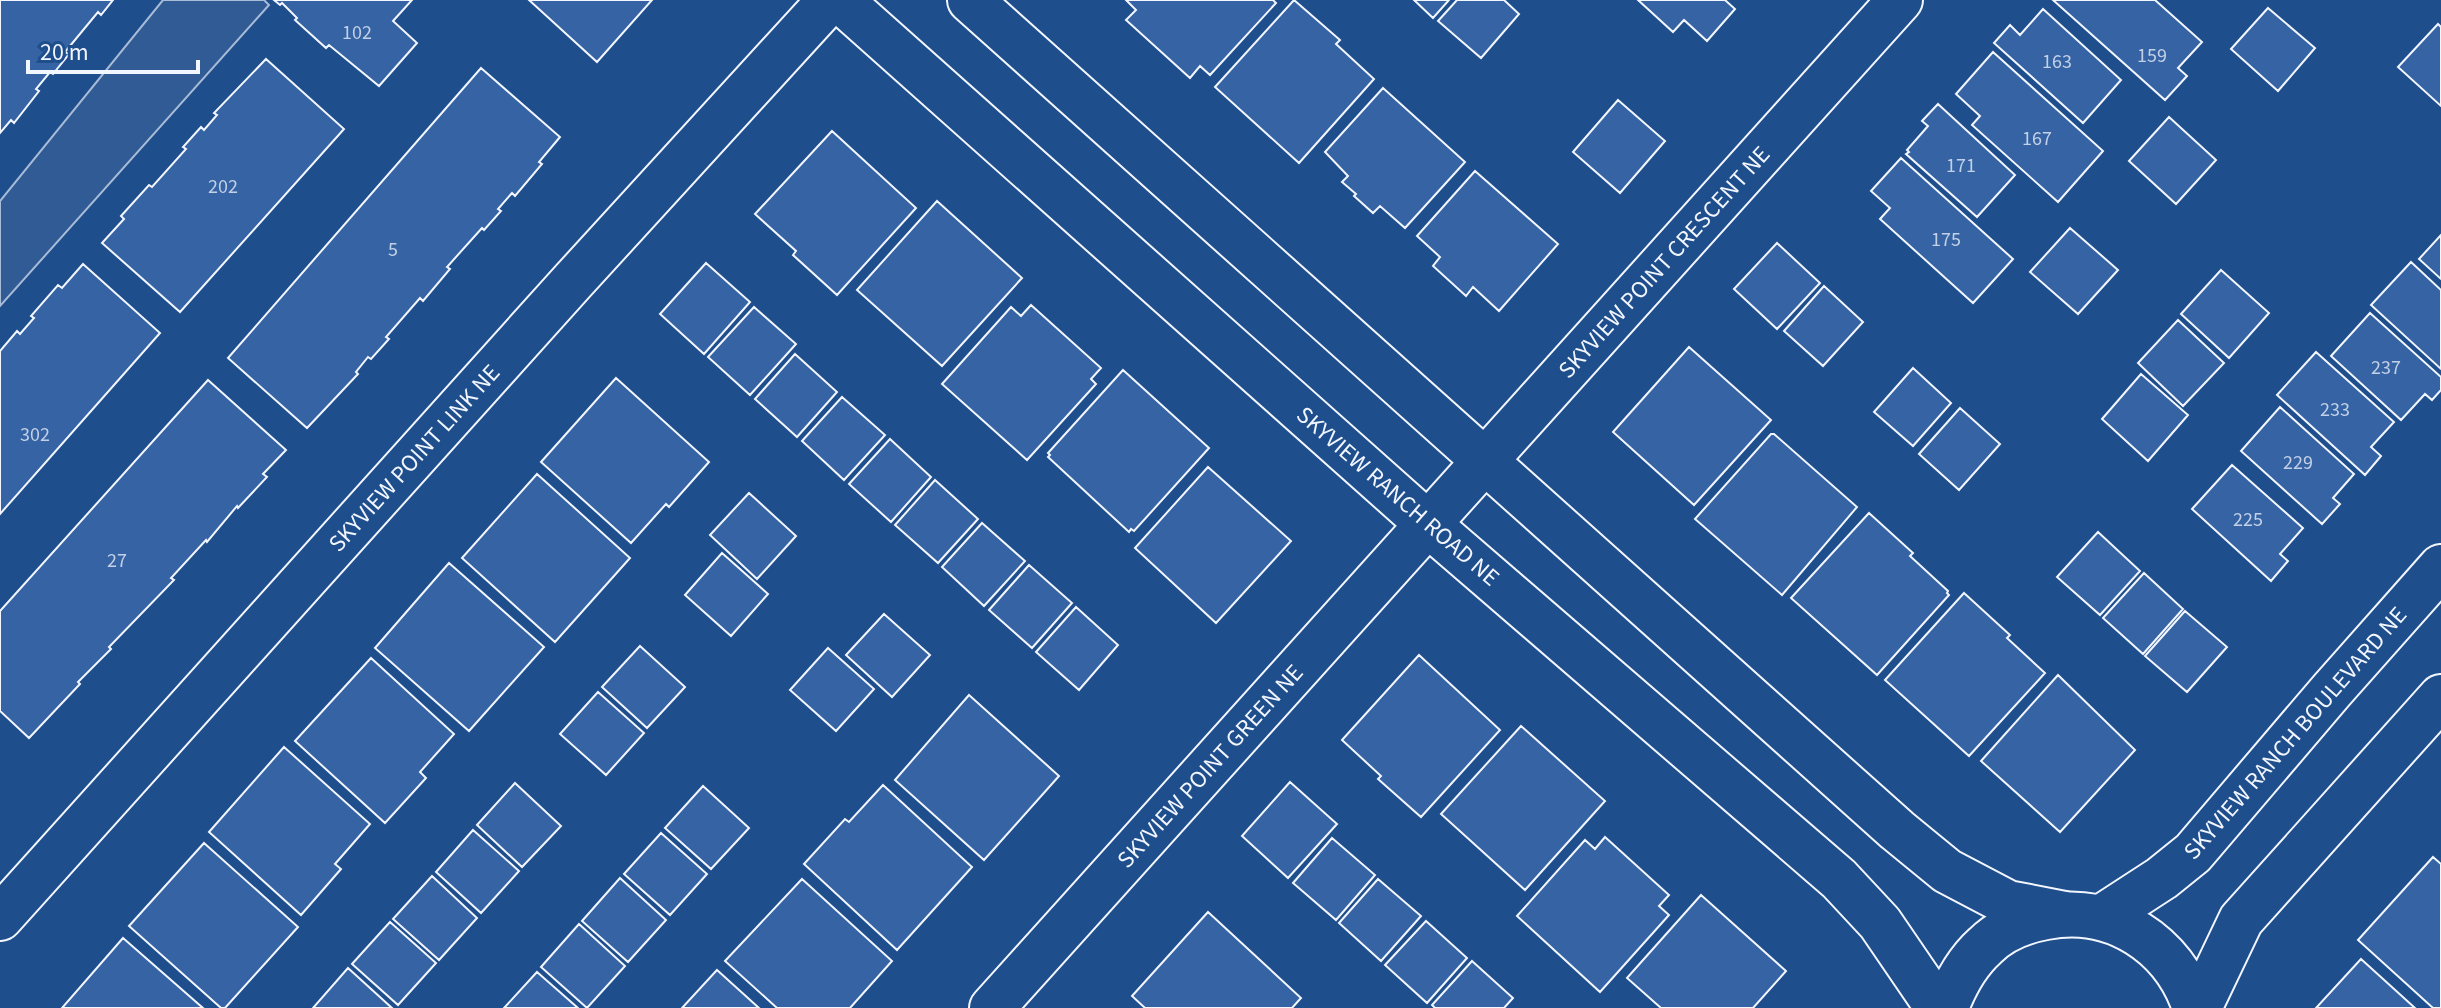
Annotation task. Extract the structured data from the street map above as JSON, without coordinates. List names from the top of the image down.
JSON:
{
  "streets": {
    "street": [
      "SKYVIEW POINT CRESCENT NE",
      "SKYVIEW POINT LINK NE",
      "SKYVIEW RANCH ROAD NE",
      "SKYVIEW RANCH BOULEVARD NE",
      "SKYVIEW POINT GREEN NE"
    ]
  },
  "crossings": [
    ["SKYVIEW POINT CRESCENT NE", "SKYVIEW RANCH ROAD NE"],
    ["SKYVIEW POINT CRESCENT NE", "SKYVIEW POINT GREEN NE"],
    ["SKYVIEW RANCH ROAD NE", "SKYVIEW POINT GREEN NE"]
  ],
  "house_numbers": [
    "102",
    "159",
    "163",
    "167",
    "171",
    "202",
    "175",
    "5",
    "237",
    "233",
    "302",
    "229",
    "225",
    "27"
  ],
  "scale_bar": "20 m"
}
